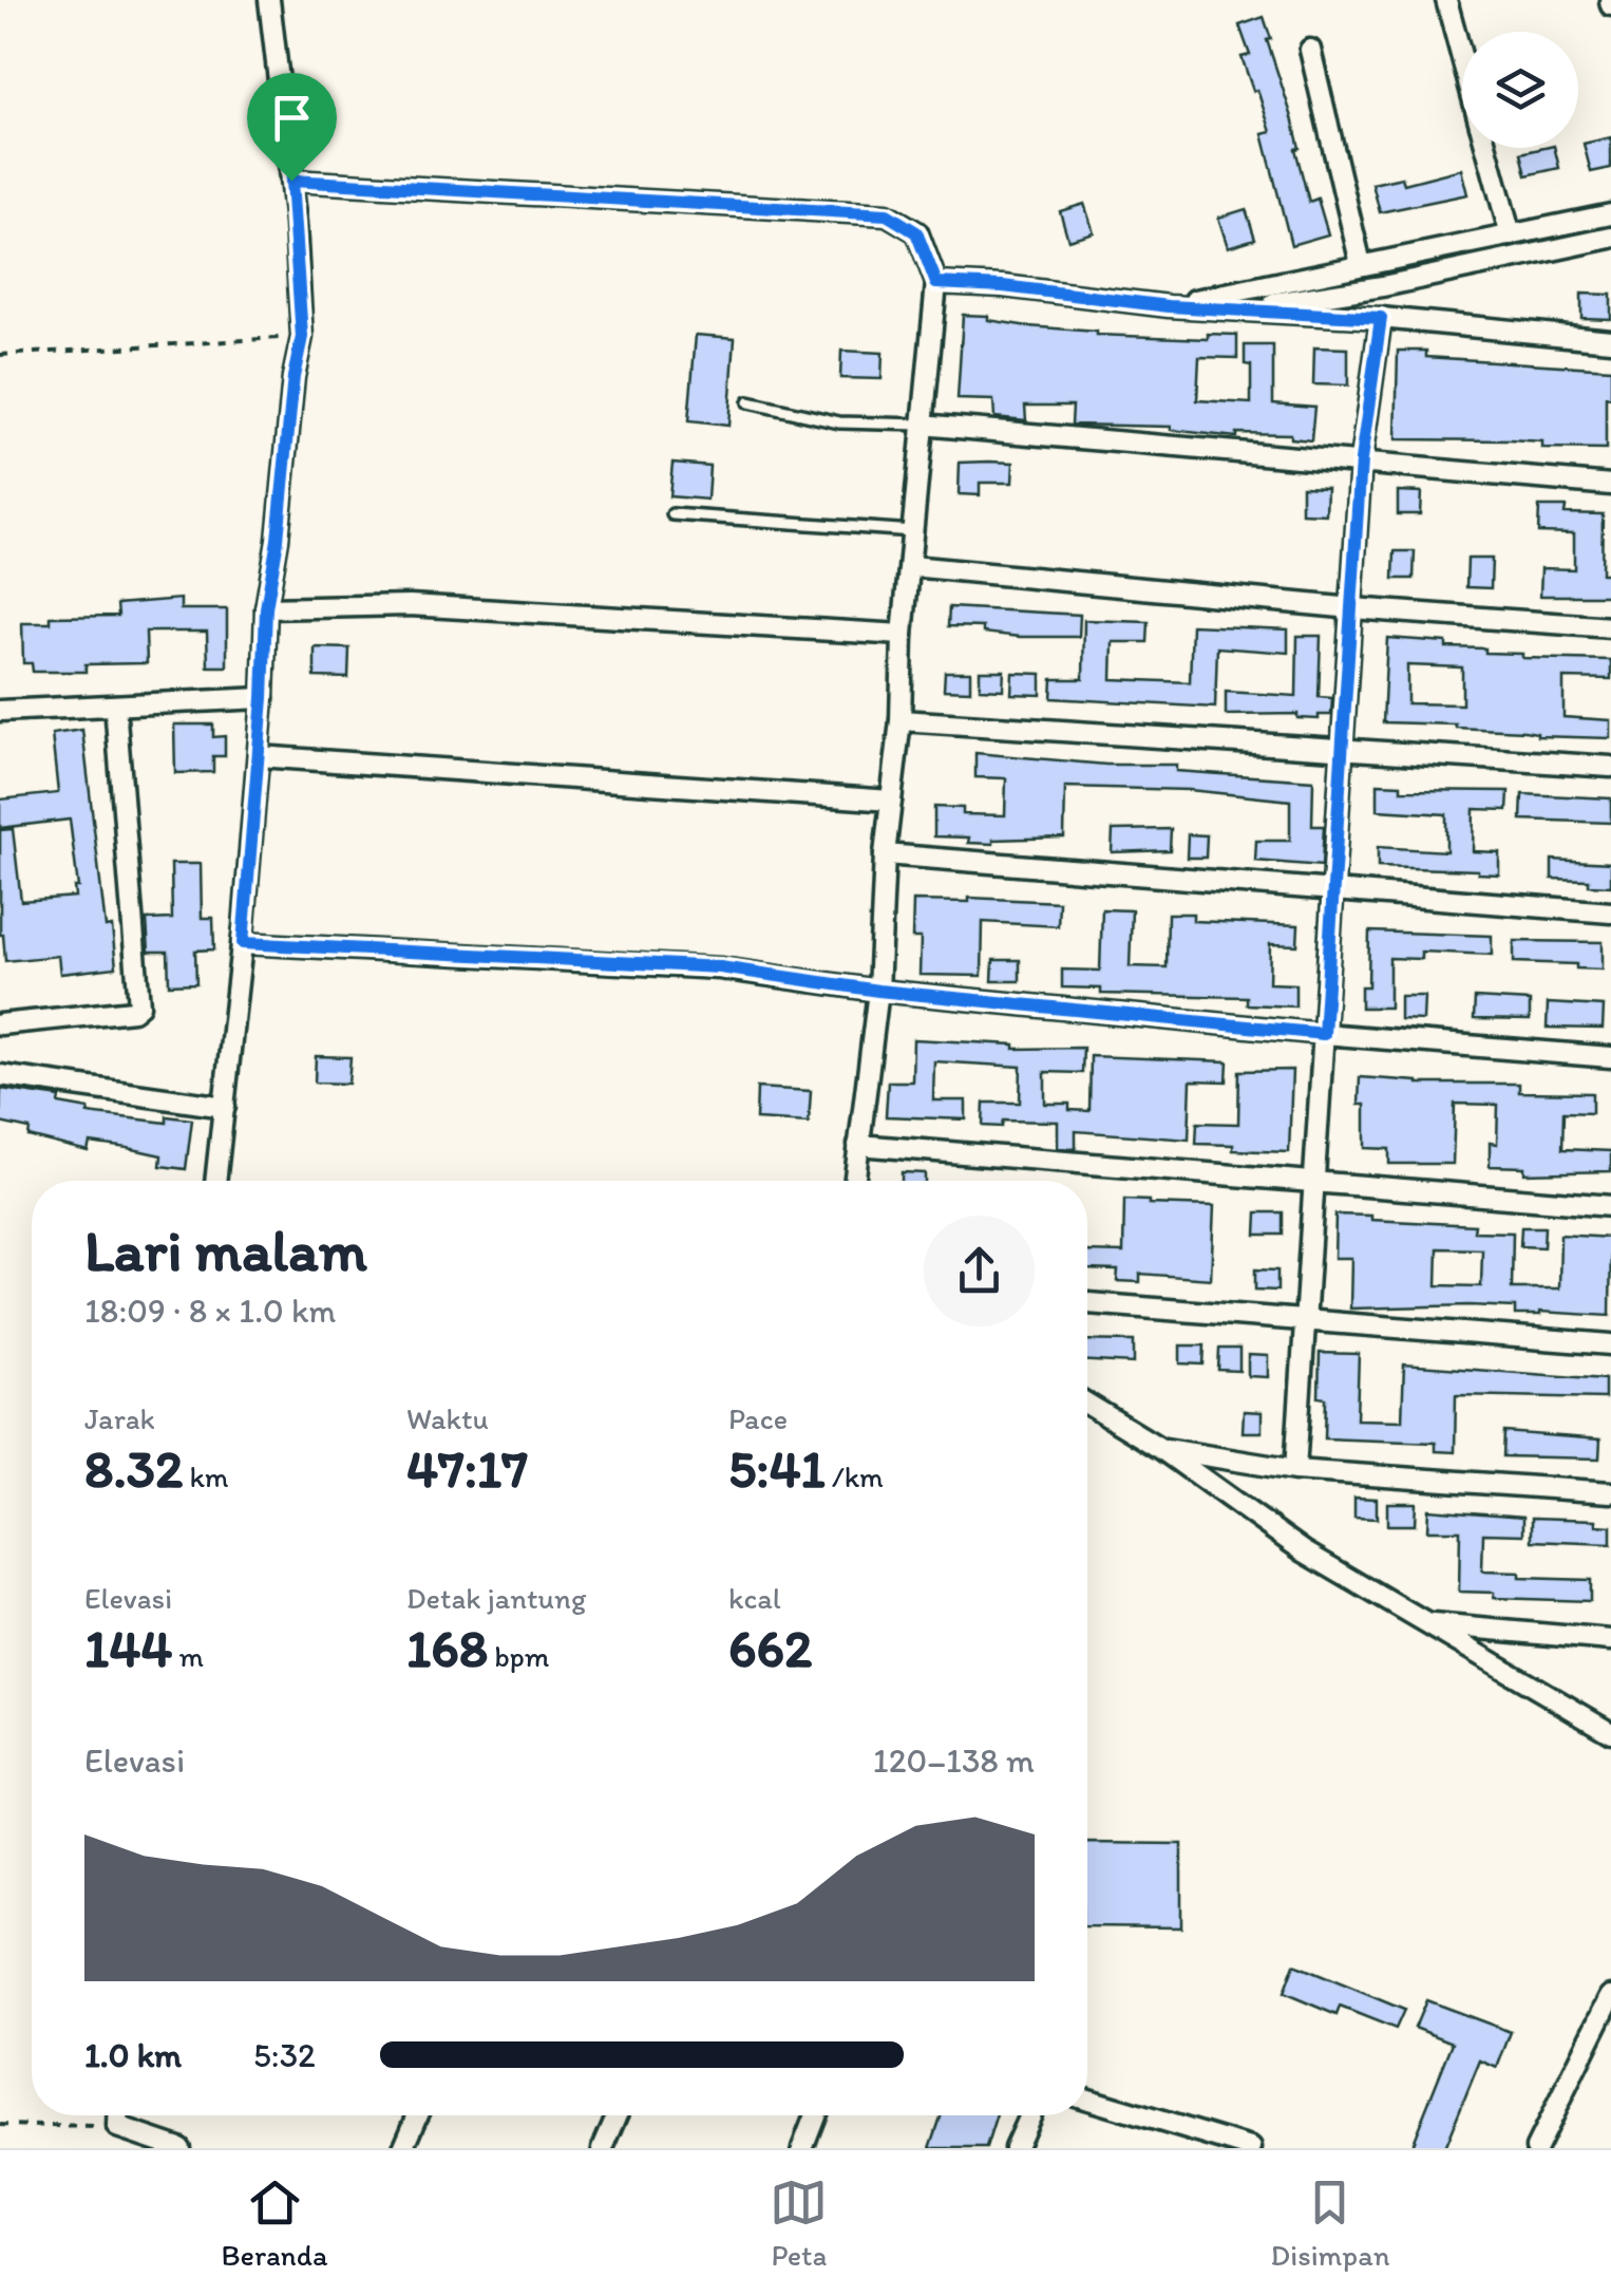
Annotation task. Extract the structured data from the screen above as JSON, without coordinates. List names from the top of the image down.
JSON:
{
  "page": {
    "heading": ["Lari malam", "18:09 · 8 × 1.0 km"],
    "stats": [
      ["Jarak", "8.32 km"],
      ["Waktu", "47:17"],
      ["Pace", "5:41 /km"],
      ["Elevasi", "144 m"],
      ["Detak jantung", "168 bpm"],
      ["kcal", "662"]
    ],
    "chart": ["Elevasi", "120–138 m"],
    "list": [
      {
        "name": "1.0 km",
        "note": "5:32"
      }
    ],
    "tabs": ["Beranda", "Peta", "Disimpan"]
  }
}
